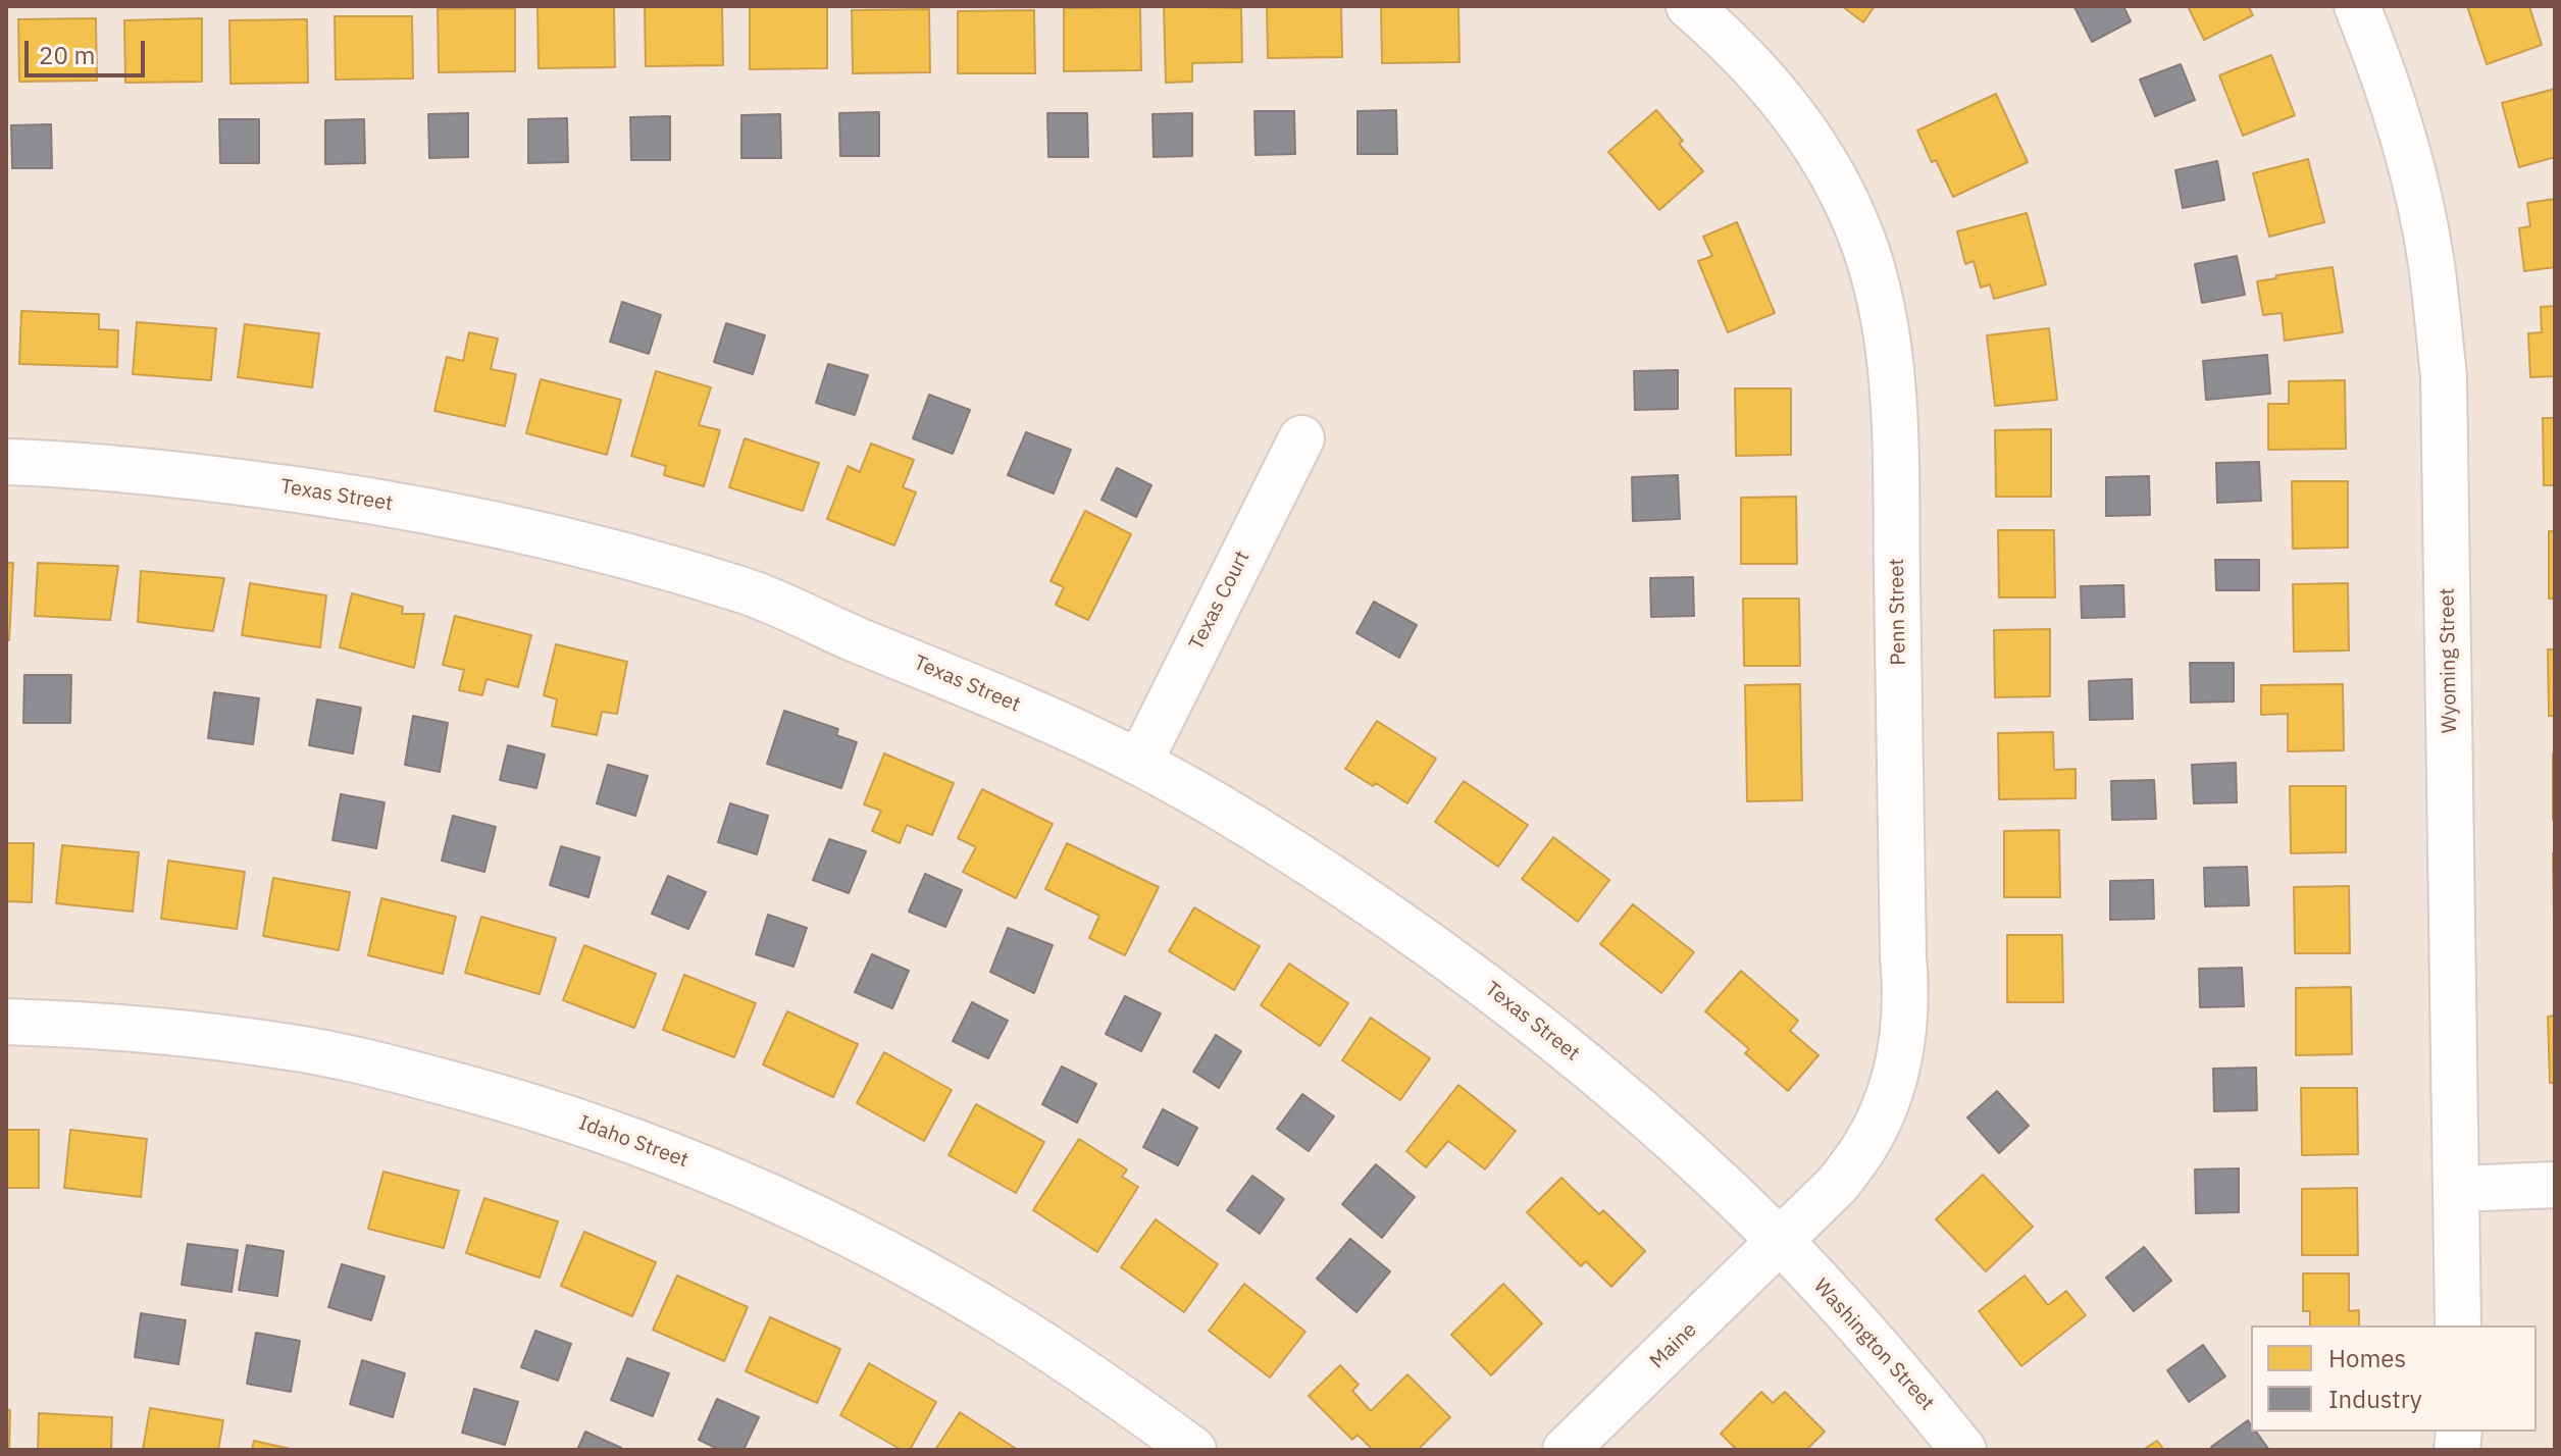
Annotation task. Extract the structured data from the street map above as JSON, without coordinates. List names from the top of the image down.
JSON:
{
  "streets": {
    "street": [
      "Texas Street",
      "Texas Court",
      "Penn Street",
      "Wyoming Street",
      "Idaho Street",
      "Washington Street",
      "Maine"
    ]
  },
  "crossings": [
    ["Texas Street", "Texas Court"],
    ["Texas Street", "Penn Street"],
    ["Texas Street", "Washington Street"],
    ["Texas Street", "Maine"],
    ["Penn Street", "Washington Street"],
    ["Penn Street", "Maine"],
    ["Washington Street", "Maine"]
  ],
  "legend": ["Homes", "Industry"],
  "scale_bar": "20 m"
}
